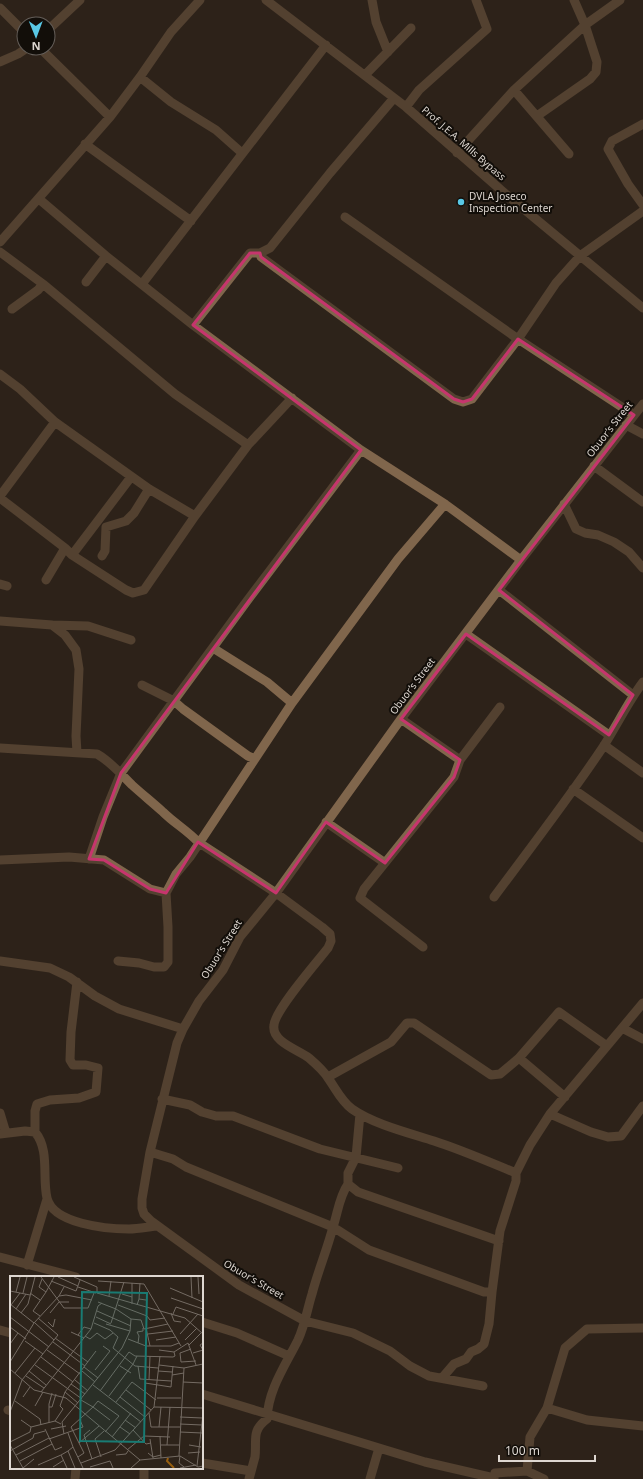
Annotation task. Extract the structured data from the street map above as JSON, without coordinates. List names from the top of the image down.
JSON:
{
  "streets": {
    "street": ["Prof. J.E.A. Mills Bypass", "Obuor’s Street"]
  },
  "places": ["DVLA Joseco Inspection Center"],
  "scale_bar": "100 m",
  "north": "bottom"
}
